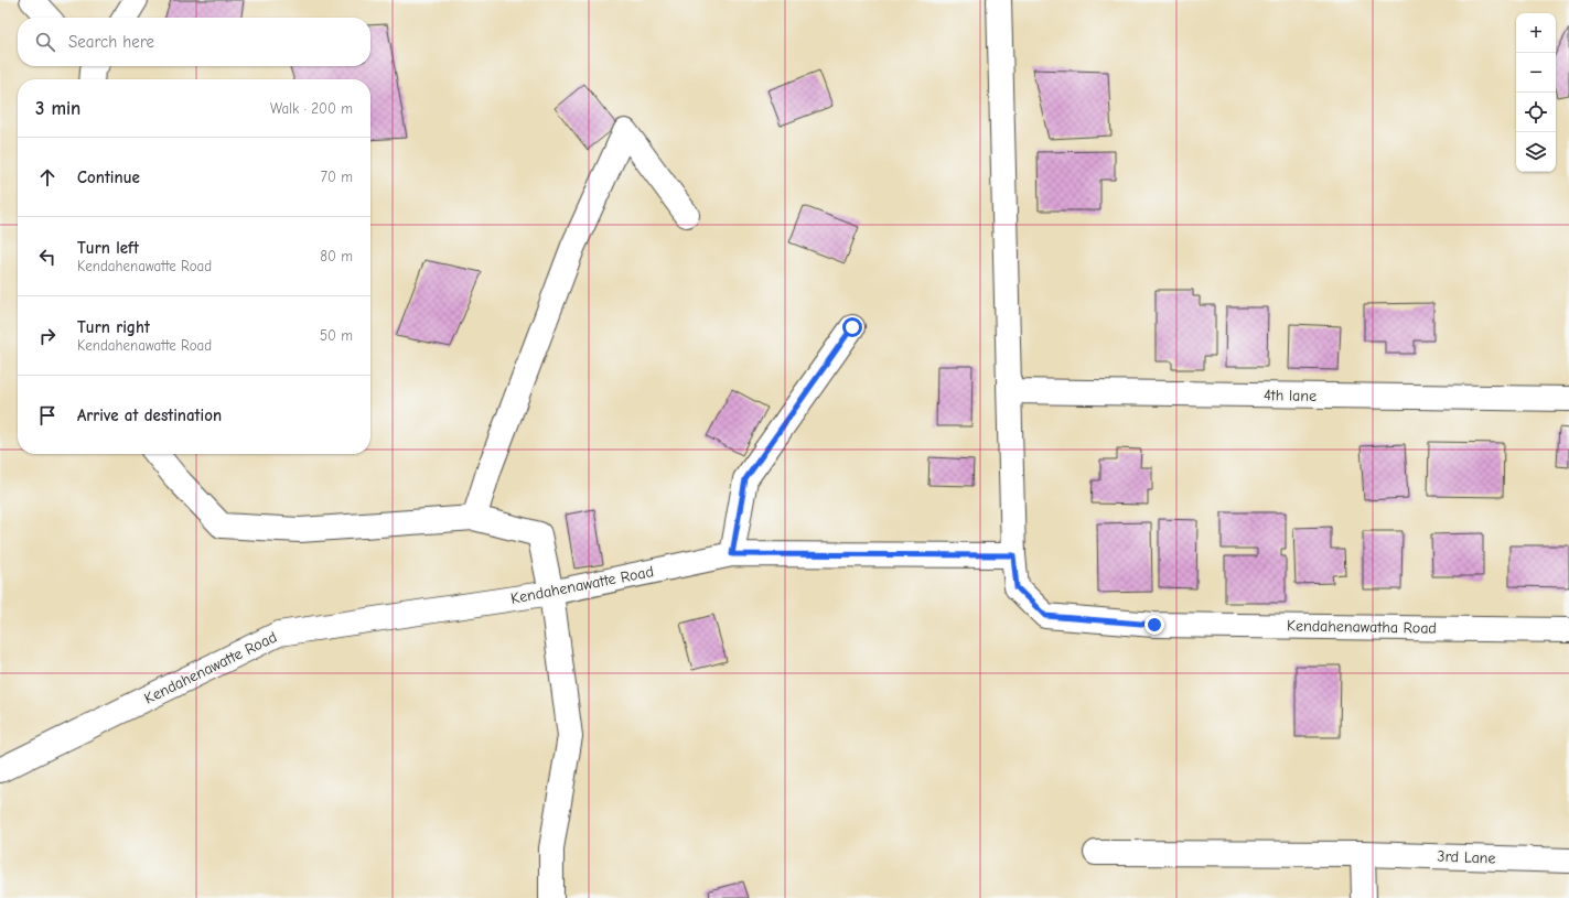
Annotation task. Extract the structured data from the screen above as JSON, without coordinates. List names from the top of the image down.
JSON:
{
  "streets": {
    "street": [
      "4th lane",
      "Kendahenawatte Road",
      "Kendahenawatha Road",
      "3rd Lane"
    ]
  },
  "crossings": [
    ["Kendahenawatte Road", "Kendahenawatha Road"]
  ],
  "page": {
    "map_buttons": ["+", "−"],
    "search": "Search here",
    "heading": ["3 min", "Walk · 200 m"],
    "list": [
      ["Continue", "70 m"],
      ["Turn left", "Kendahenawatte Road", "80 m"],
      ["Turn right", "Kendahenawatte Road", "50 m"],
      "Arrive at destination"
    ]
  }
}
